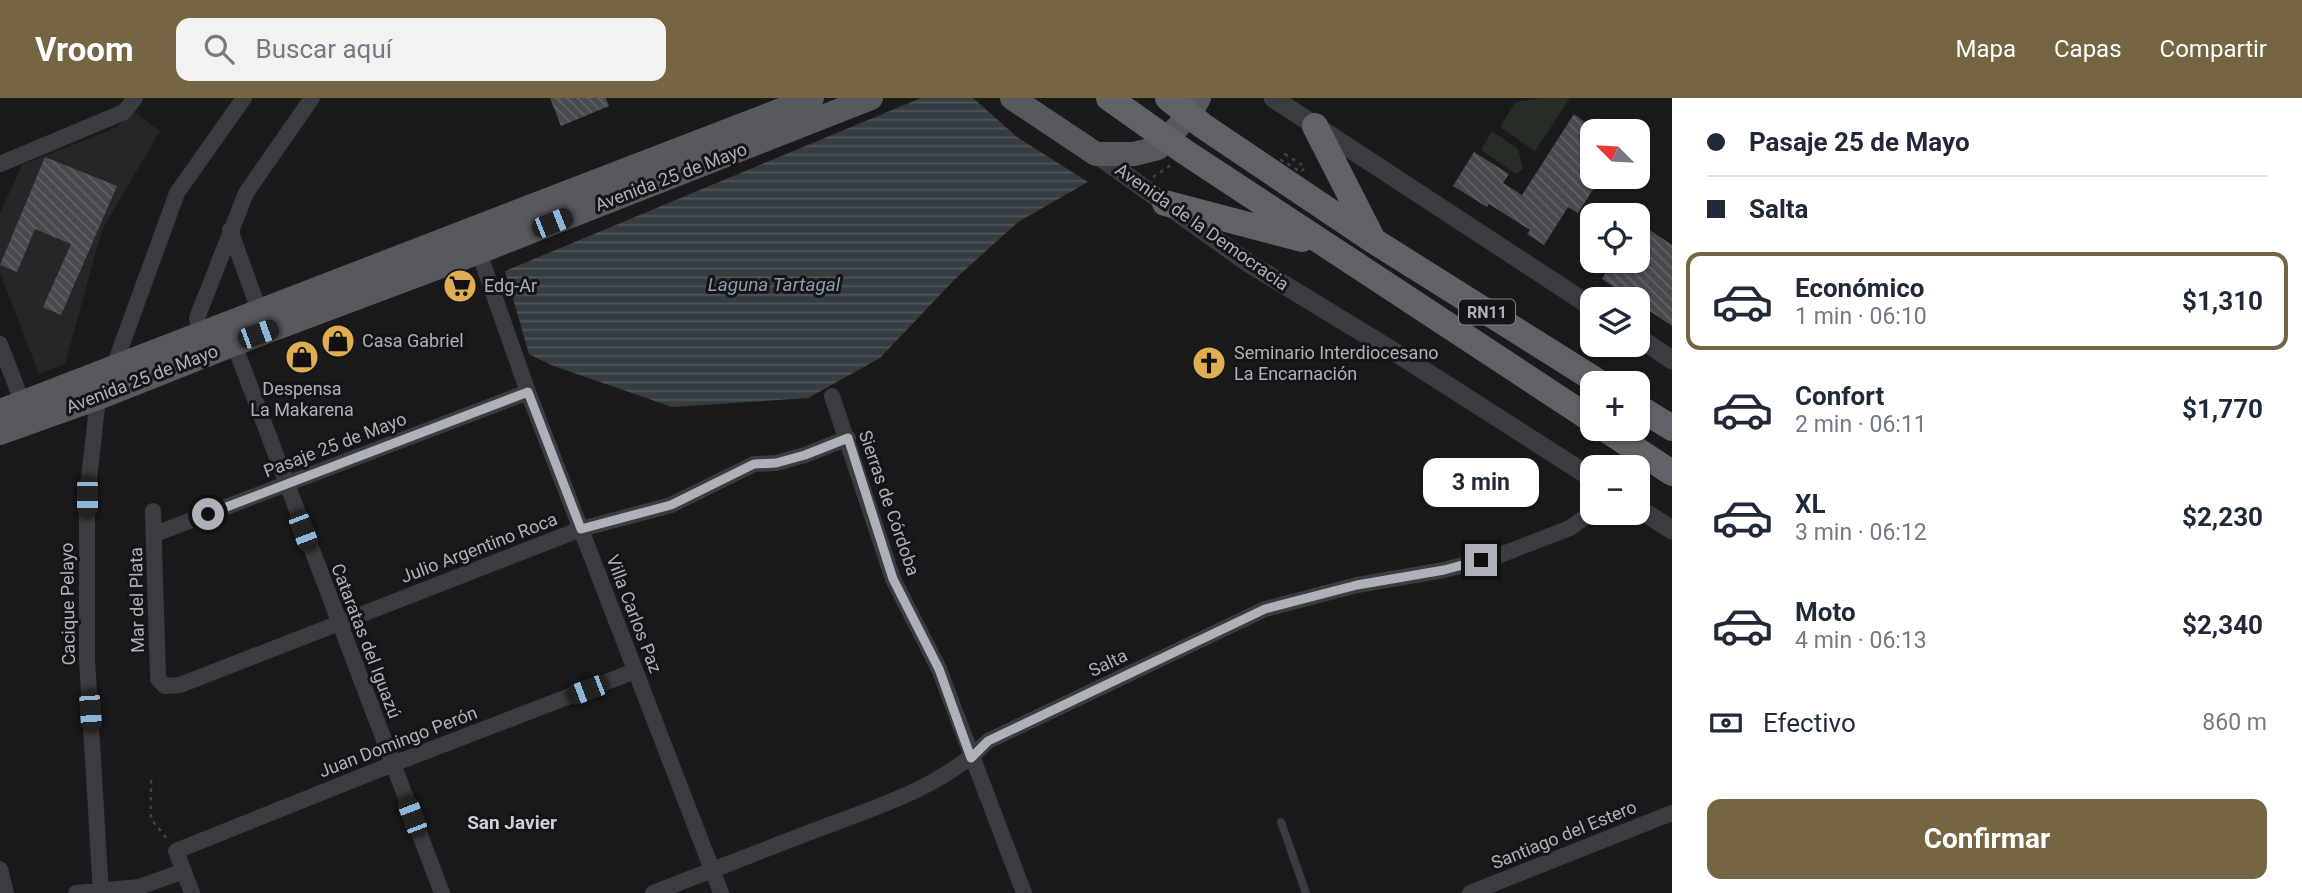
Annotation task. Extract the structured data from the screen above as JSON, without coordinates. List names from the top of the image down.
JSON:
{
  "streets": {
    "highway": ["RN11"],
    "main road": ["Avenida 25 de Mayo"],
    "street": [
      "Avenida de la Democracia",
      "Pasaje 25 de Mayo",
      "Sierras de Córdoba",
      "Julio Argentino Roca",
      "Mar del Plata",
      "Cacique Pelayo",
      "Villa Carlos Paz",
      "Cataratas del Iguazú",
      "Salta",
      "Juan Domingo Perón",
      "Santiago del Estero"
    ]
  },
  "crossings": [
    ["Avenida 25 de Mayo", "Cacique Pelayo"],
    ["Avenida 25 de Mayo", "Villa Carlos Paz"],
    ["Avenida 25 de Mayo", "Cataratas del Iguazú"],
    ["Pasaje 25 de Mayo", "Mar del Plata"],
    ["Pasaje 25 de Mayo", "Villa Carlos Paz"],
    ["Pasaje 25 de Mayo", "Cataratas del Iguazú"],
    ["Sierras de Córdoba", "Julio Argentino Roca"],
    ["Sierras de Córdoba", "Salta"],
    ["Julio Argentino Roca", "Mar del Plata"],
    ["Julio Argentino Roca", "Villa Carlos Paz"],
    ["Julio Argentino Roca", "Cataratas del Iguazú"],
    ["Villa Carlos Paz", "Salta"],
    ["Villa Carlos Paz", "Juan Domingo Perón"],
    ["Cataratas del Iguazú", "Juan Domingo Perón"]
  ],
  "districts": ["San Javier"],
  "water": ["Laguna Tartagal"],
  "places": {
    "supermarket": ["Edg-Ar"],
    "shop": ["Casa Gabriel", "Despensa La Makarena"],
    "church": ["Seminario Interdiocesano La Encarnación"]
  },
  "north": "top left",
  "page": {
    "header": "Vroom",
    "search": "Buscar aquí",
    "nav": ["Mapa", "Capas", "Compartir"],
    "banner": ["Pasaje 25 de Mayo", "Salta"],
    "map_buttons": ["+", "−"],
    "list": [
      {
        "name": "Económico",
        "note": "1 min · 06:10",
        "value": "$1,310"
      },
      {
        "name": "Confort",
        "note": "2 min · 06:11",
        "value": "$1,770"
      },
      {
        "name": "XL",
        "note": "3 min · 06:12",
        "value": "$2,230"
      },
      {
        "name": "Moto",
        "note": "4 min · 06:13",
        "value": "$2,340"
      }
    ],
    "bubble": "3 min",
    "pay": ["Efectivo", "860 m"],
    "buttons": "Confirmar"
  }
}
